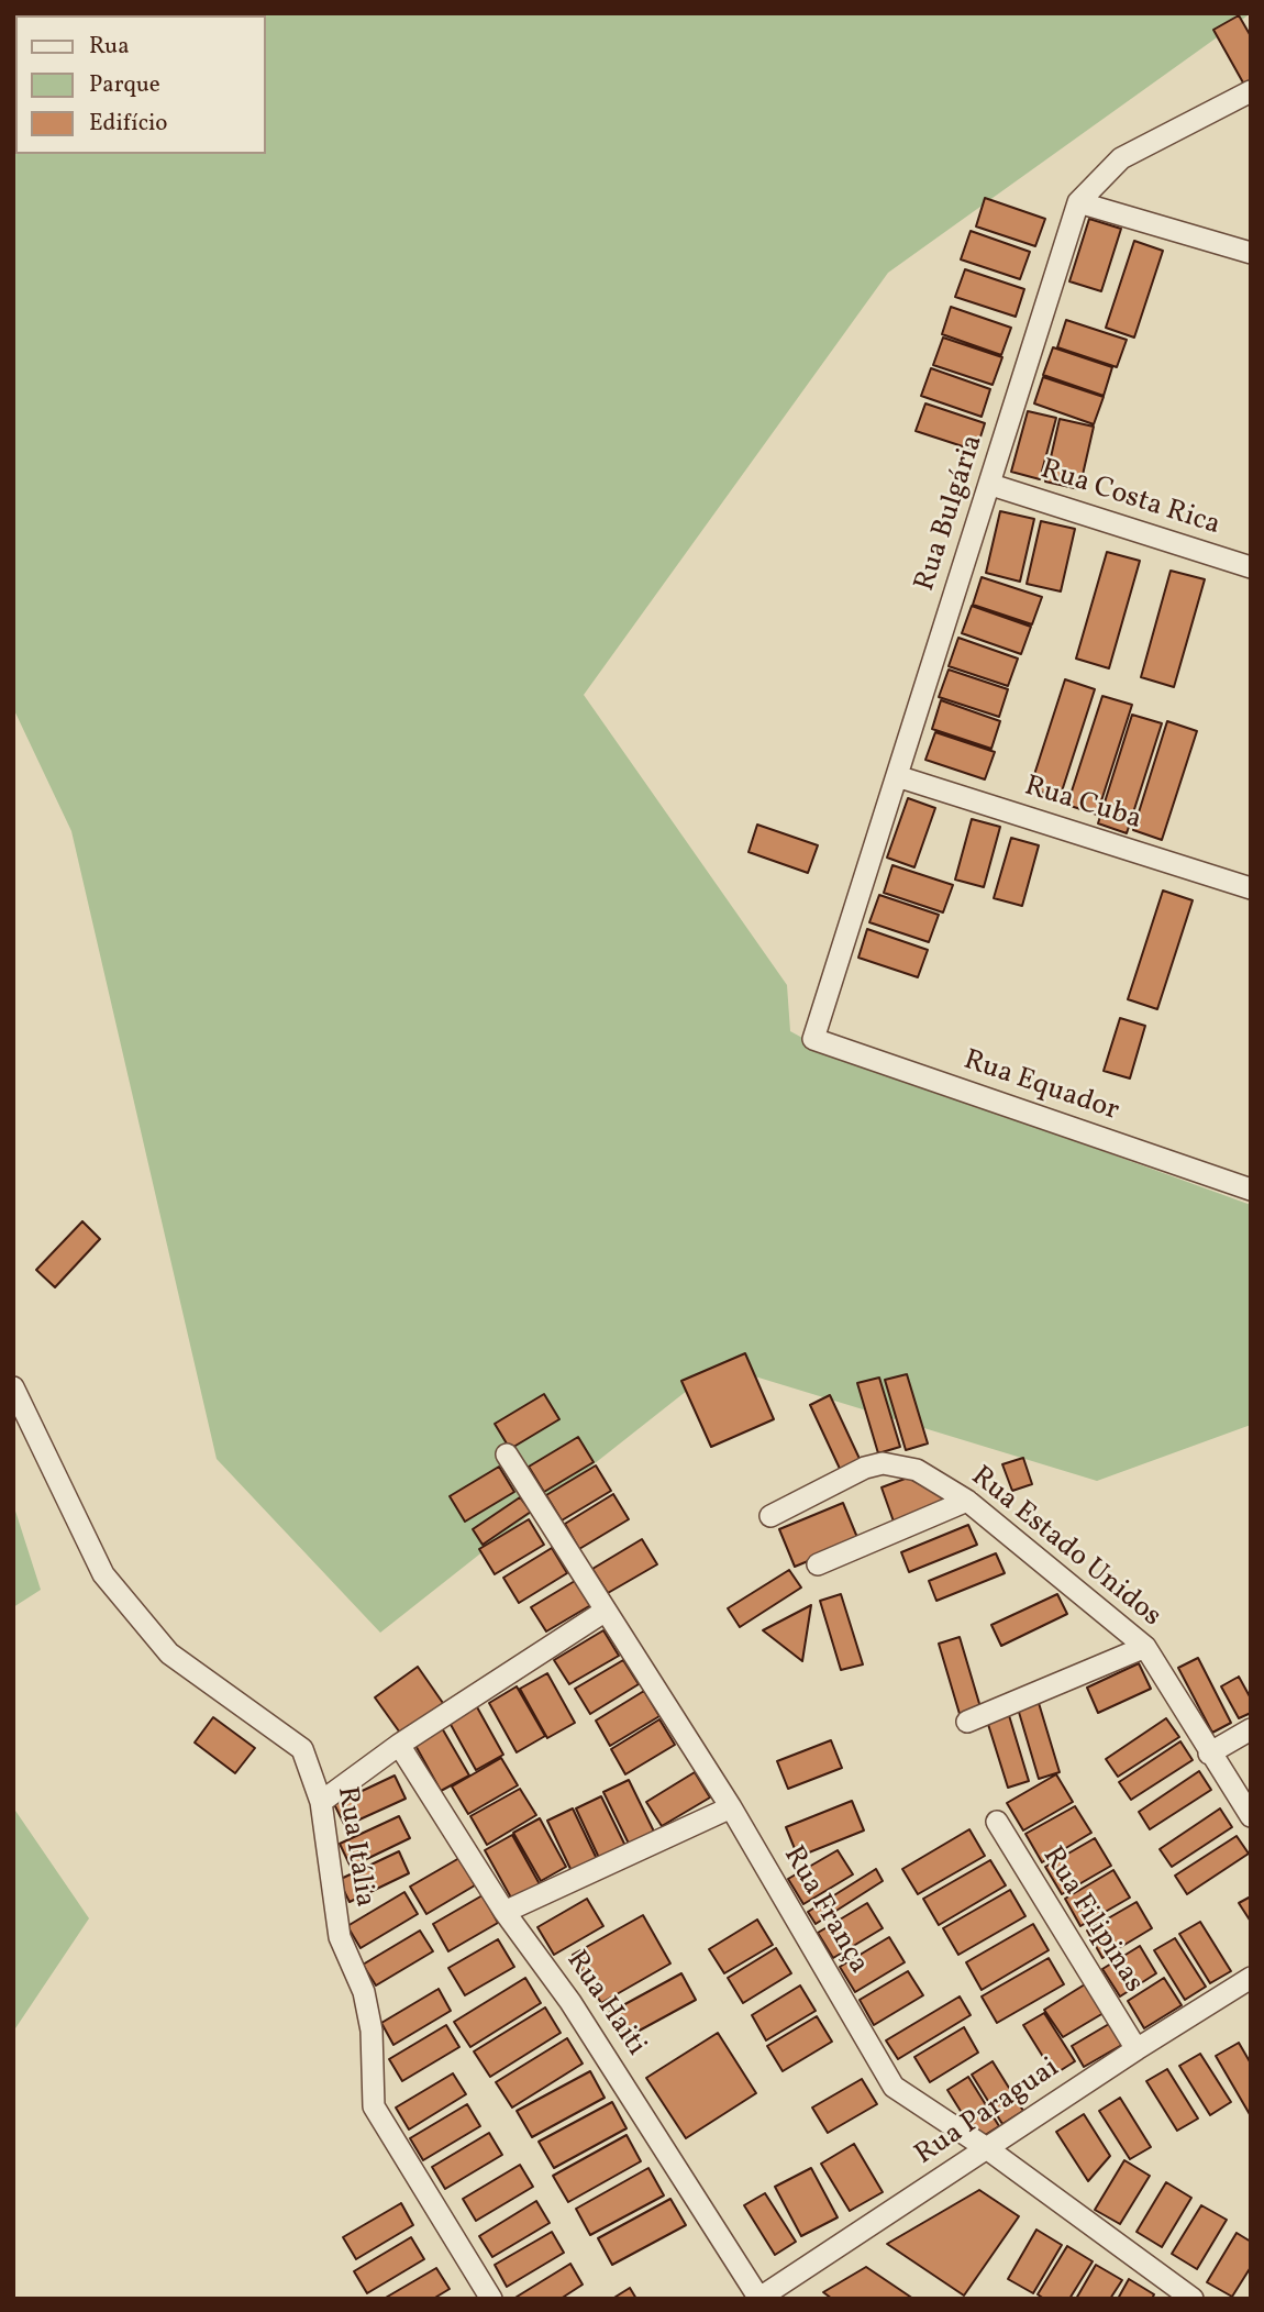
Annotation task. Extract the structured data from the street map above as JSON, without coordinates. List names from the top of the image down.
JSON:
{
  "streets": {
    "street": [
      "Rua Costa Rica",
      "Rua Bulgária",
      "Rua Cuba",
      "Rua Equador",
      "Rua Estado Unidos",
      "Rua Itália",
      "Rua França",
      "Rua Filipinas",
      "Rua Haiti",
      "Rua Paraguai"
    ]
  },
  "crossings": [
    ["Rua Costa Rica", "Rua Bulgária"],
    ["Rua Bulgária", "Rua Cuba"],
    ["Rua Bulgária", "Rua Equador"],
    ["Rua França", "Rua Paraguai"],
    ["Rua Filipinas", "Rua Paraguai"],
    ["Rua Haiti", "Rua Paraguai"]
  ],
  "legend": ["Rua", "Parque", "Edifício"]
}
